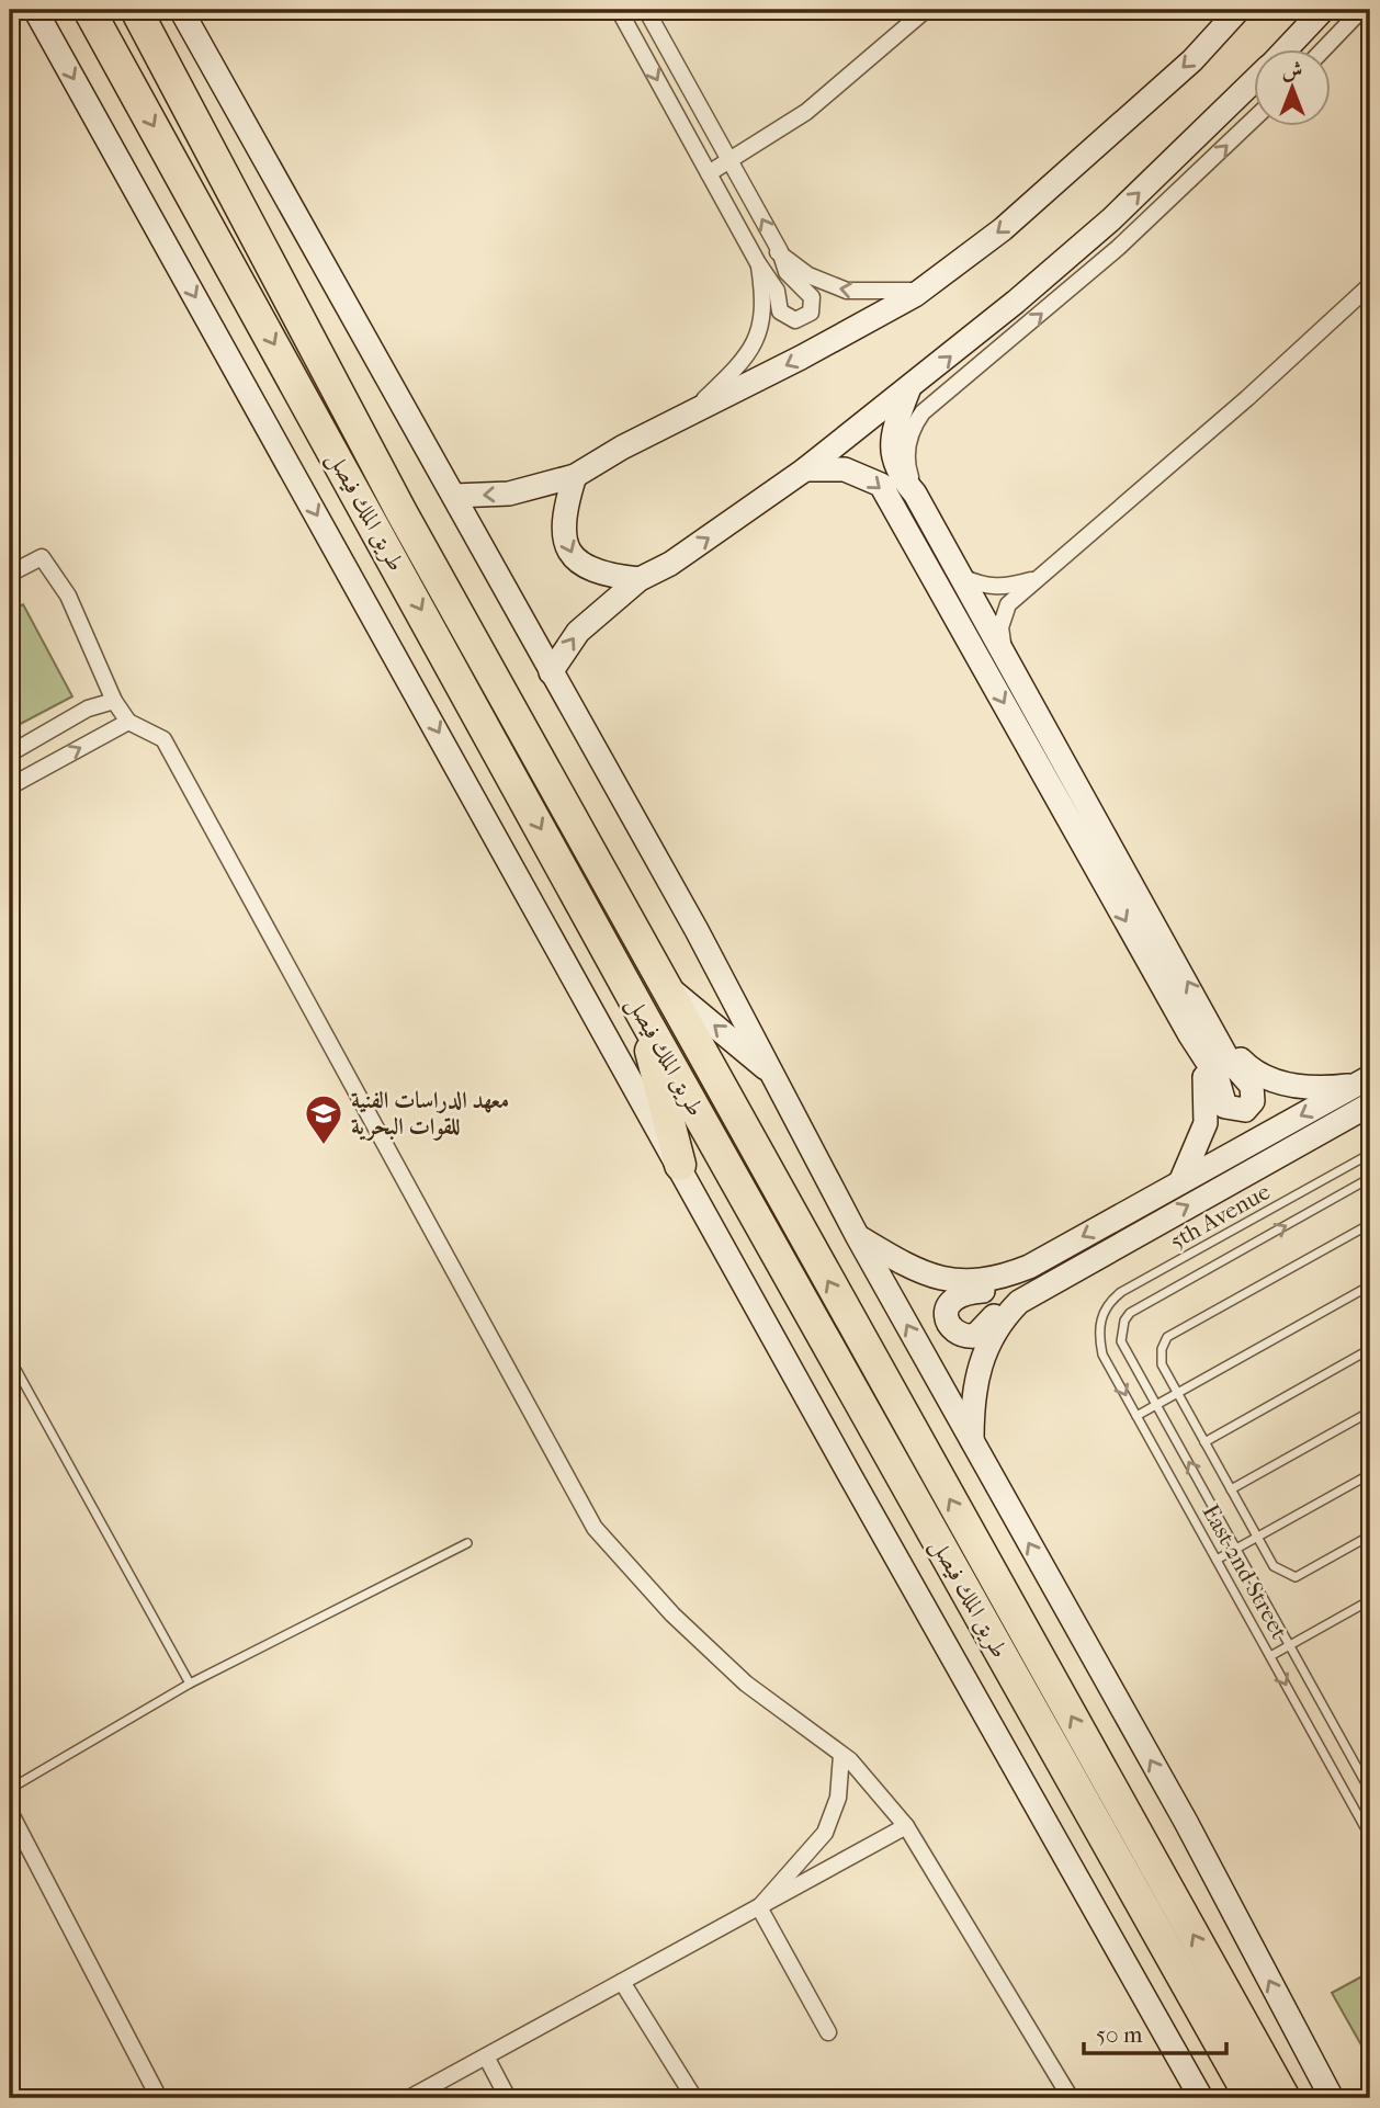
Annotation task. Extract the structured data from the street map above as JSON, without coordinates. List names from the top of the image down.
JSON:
{
  "streets": {
    "highway": ["طريق الملك فيصل"],
    "lane": ["5th Avenue", "East 2nd Street"]
  },
  "crossings": [
    ["5th Avenue", "East 2nd Street"]
  ],
  "places": {
    "school or university": ["معهد الدراسات الفنية للقوات البحرية"]
  },
  "scale_bar": "50 m",
  "north": "top"
}
